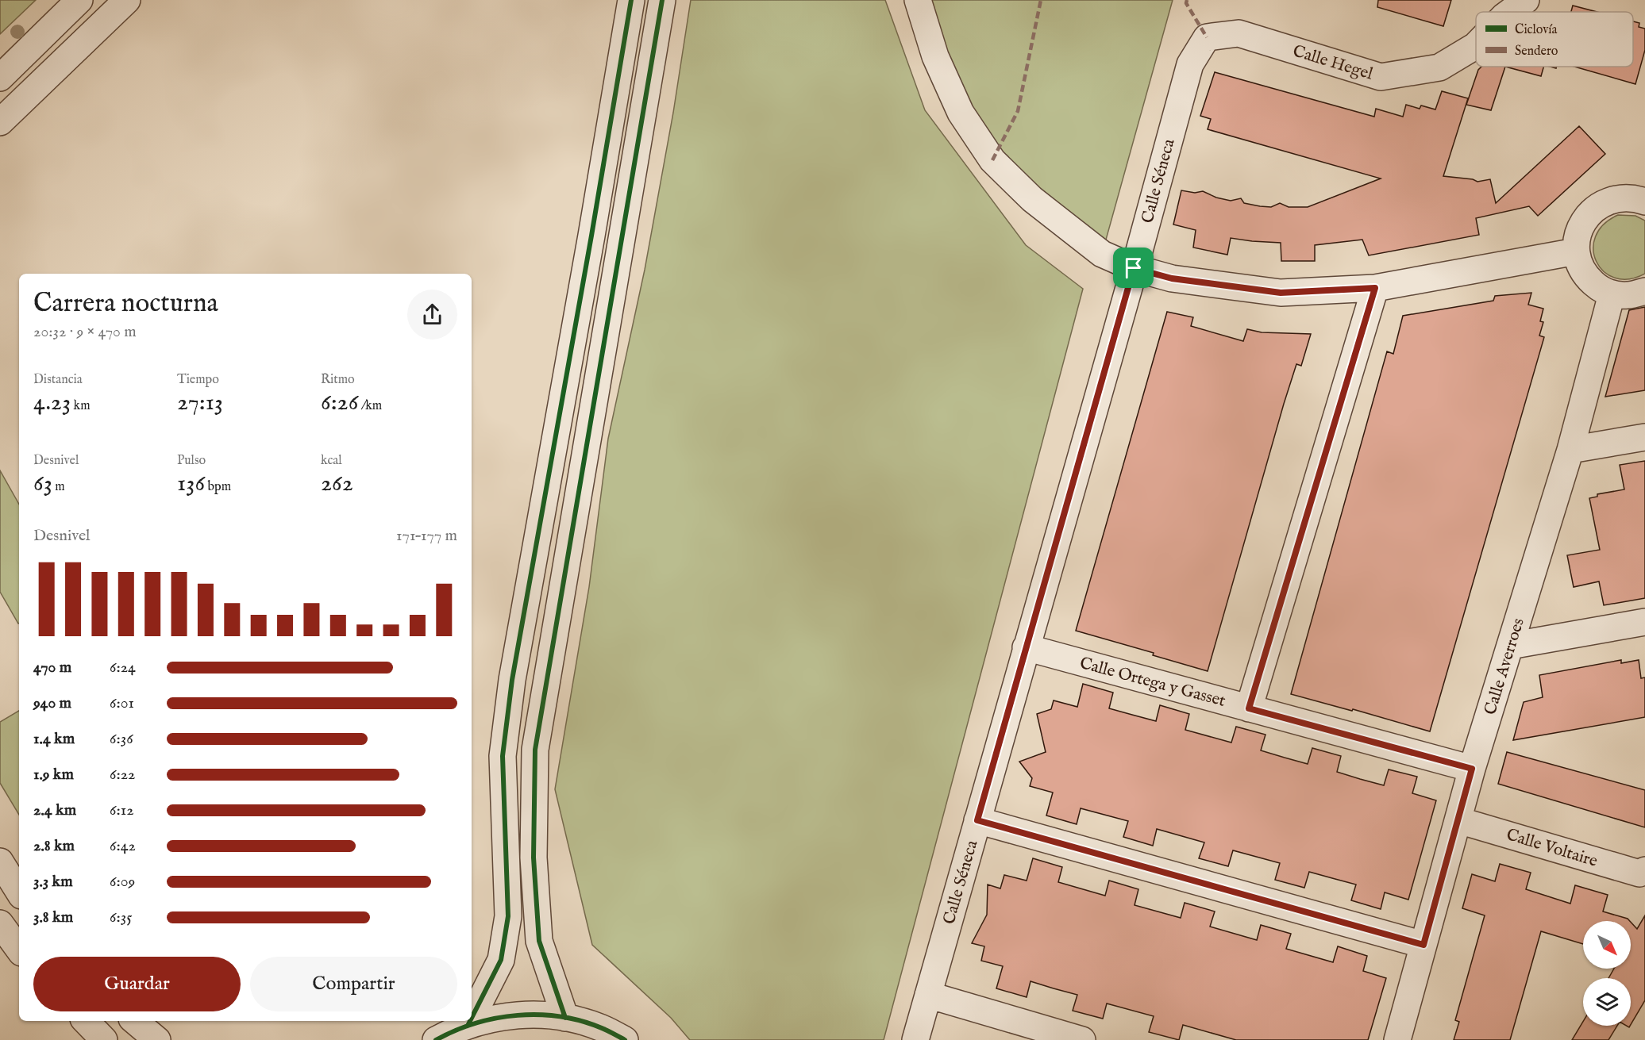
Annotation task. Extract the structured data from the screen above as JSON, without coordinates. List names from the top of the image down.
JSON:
{
  "streets": {
    "street": [
      "Calle Hegel",
      "Calle Séneca",
      "Calle Averroes",
      "Calle Ortega y Gasset",
      "Calle Voltaire"
    ]
  },
  "crossings": [
    ["Calle Hegel", "Calle Séneca"],
    ["Calle Séneca", "Calle Ortega y Gasset"],
    ["Calle Averroes", "Calle Ortega y Gasset"],
    ["Calle Averroes", "Calle Voltaire"]
  ],
  "legend": ["Ciclovía", "Sendero"],
  "north": "bottom right",
  "page": {
    "heading": ["Carrera nocturna", "20:32 · 9 × 470 m"],
    "stats": [
      ["Distancia", "4.23 km"],
      ["Tiempo", "27:13"],
      ["Ritmo", "6:26 /km"],
      ["Desnivel", "63 m"],
      ["Pulso", "136 bpm"],
      ["kcal", "262"]
    ],
    "chart": ["Desnivel", "171–177 m"],
    "list": [
      {
        "name": "470 m",
        "note": "6:24"
      },
      {
        "name": "940 m",
        "note": "6:01"
      },
      {
        "name": "1.4 km",
        "note": "6:36"
      },
      {
        "name": "1.9 km",
        "note": "6:22"
      },
      {
        "name": "2.4 km",
        "note": "6:12"
      },
      {
        "name": "2.8 km",
        "note": "6:42"
      },
      {
        "name": "3.3 km",
        "note": "6:09"
      },
      {
        "name": "3.8 km",
        "note": "6:35"
      }
    ],
    "buttons": ["Guardar", "Compartir"]
  }
}
